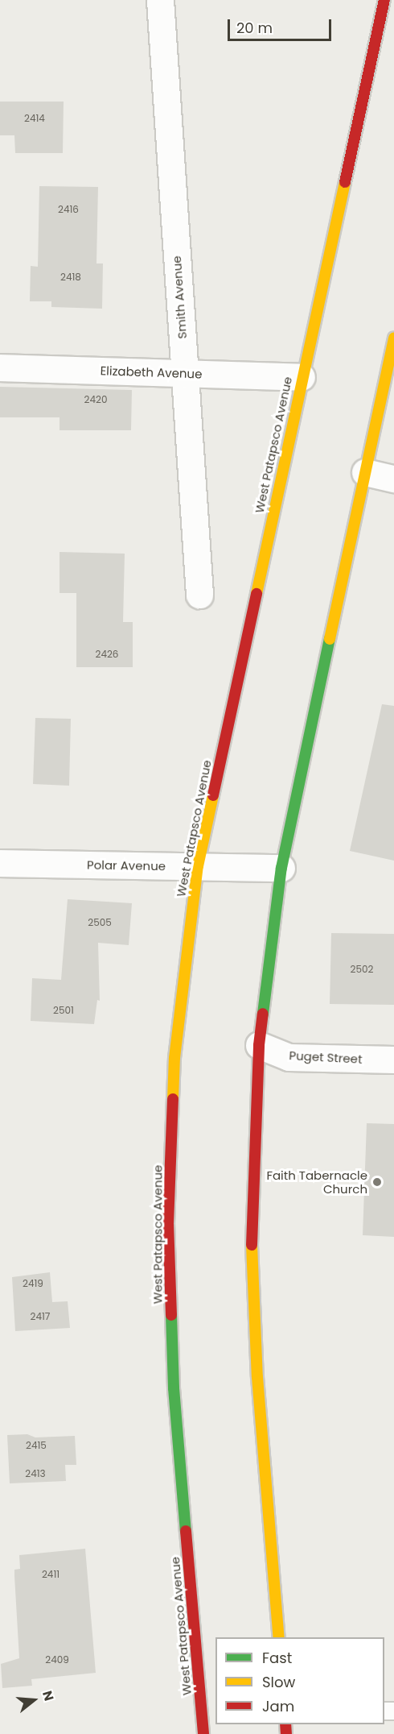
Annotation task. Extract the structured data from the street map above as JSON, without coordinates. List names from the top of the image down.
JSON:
{
  "streets": {
    "main road": ["West Patapsco Avenue"],
    "street": [
      "Smith Avenue",
      "Elizabeth Avenue",
      "Polar Avenue",
      "Puget Street"
    ]
  },
  "crossings": [
    ["Smith Avenue", "Elizabeth Avenue"],
    ["Elizabeth Avenue", "West Patapsco Avenue"],
    ["West Patapsco Avenue", "Polar Avenue"]
  ],
  "places": ["Faith Tabernacle Church"],
  "house_numbers": [
    "2414",
    "2416",
    "2418",
    "2420",
    "2426",
    "2505",
    "2502",
    "2501",
    "2419",
    "2417",
    "2415",
    "2413",
    "2411",
    "2409"
  ],
  "legend": ["Fast", "Slow", "Jam"],
  "scale_bar": "20 m",
  "north": "right"
}
